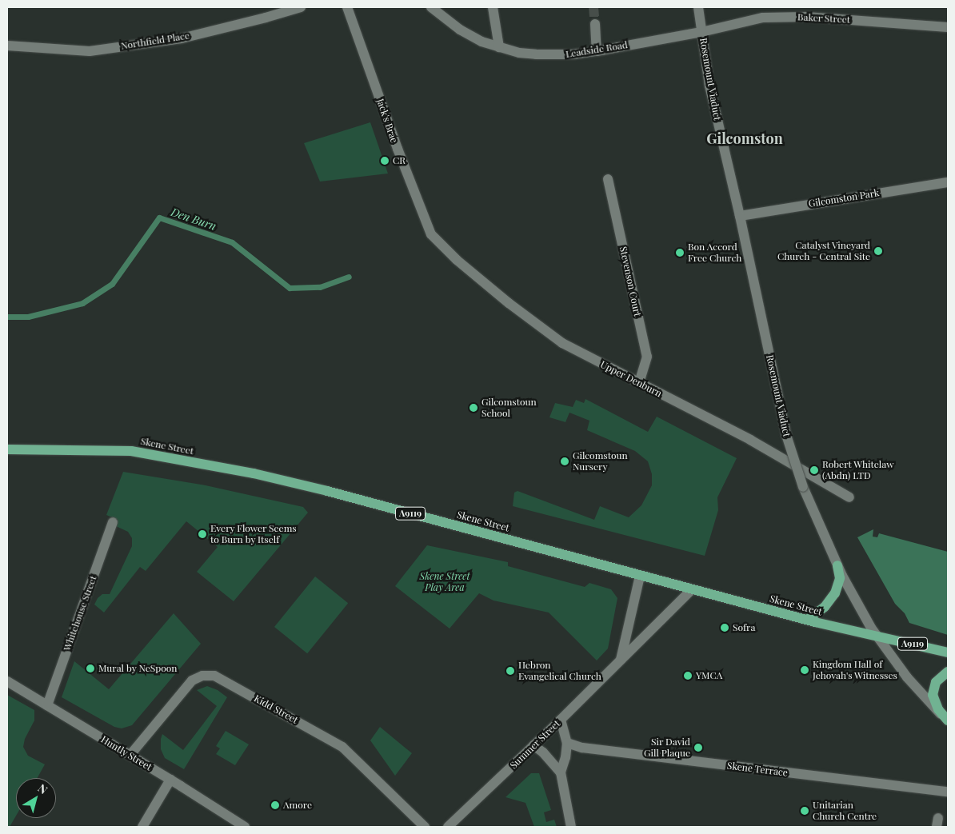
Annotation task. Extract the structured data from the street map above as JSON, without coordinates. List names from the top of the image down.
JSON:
{
  "streets": {
    "main road": ["Skene Street", "A9119"],
    "street": [
      "Baker Street",
      "Northfield Place",
      "Leadside Road",
      "Rosemount Viaduct",
      "Jack's Brae",
      "Gilcomston Park",
      "Stevenson Court",
      "Upper Denburn",
      "Whitehouse Street",
      "Kidd Street",
      "Summer Street",
      "Huntly Street",
      "Skene Terrace"
    ]
  },
  "crossings": [
    ["Baker Street", "Leadside Road"],
    ["Baker Street", "Rosemount Viaduct"],
    ["Leadside Road", "Rosemount Viaduct"],
    ["Rosemount Viaduct", "Gilcomston Park"],
    ["Rosemount Viaduct", "Skene Street"],
    ["Jack's Brae", "Upper Denburn"],
    ["Stevenson Court", "Upper Denburn"],
    ["Skene Street", "Summer Street"],
    ["Whitehouse Street", "Huntly Street"],
    ["Kidd Street", "Huntly Street"]
  ],
  "districts": ["Gilcomston"],
  "water": ["Den Burn"],
  "parks": ["Skene Street Play Area"],
  "places": [
    "CR",
    "Catalyst Vineyard Church - Central Site",
    "Bon Accord Free Church",
    "Gilcomstoun School",
    "Gilcomstoun Nursery",
    "Robert Whitelaw (Abdn) LTD",
    "Every Flower Seems to Burn by Itself",
    "Sofra",
    "Mural by NeSpoon",
    "Kingdom Hall of Jehovah's Witnesses",
    "Hebron Evangelical Church",
    "YMCA",
    "Sir David Gill Plaque",
    "Amore",
    "Unitarian Church Centre"
  ],
  "north": "top right"
}
